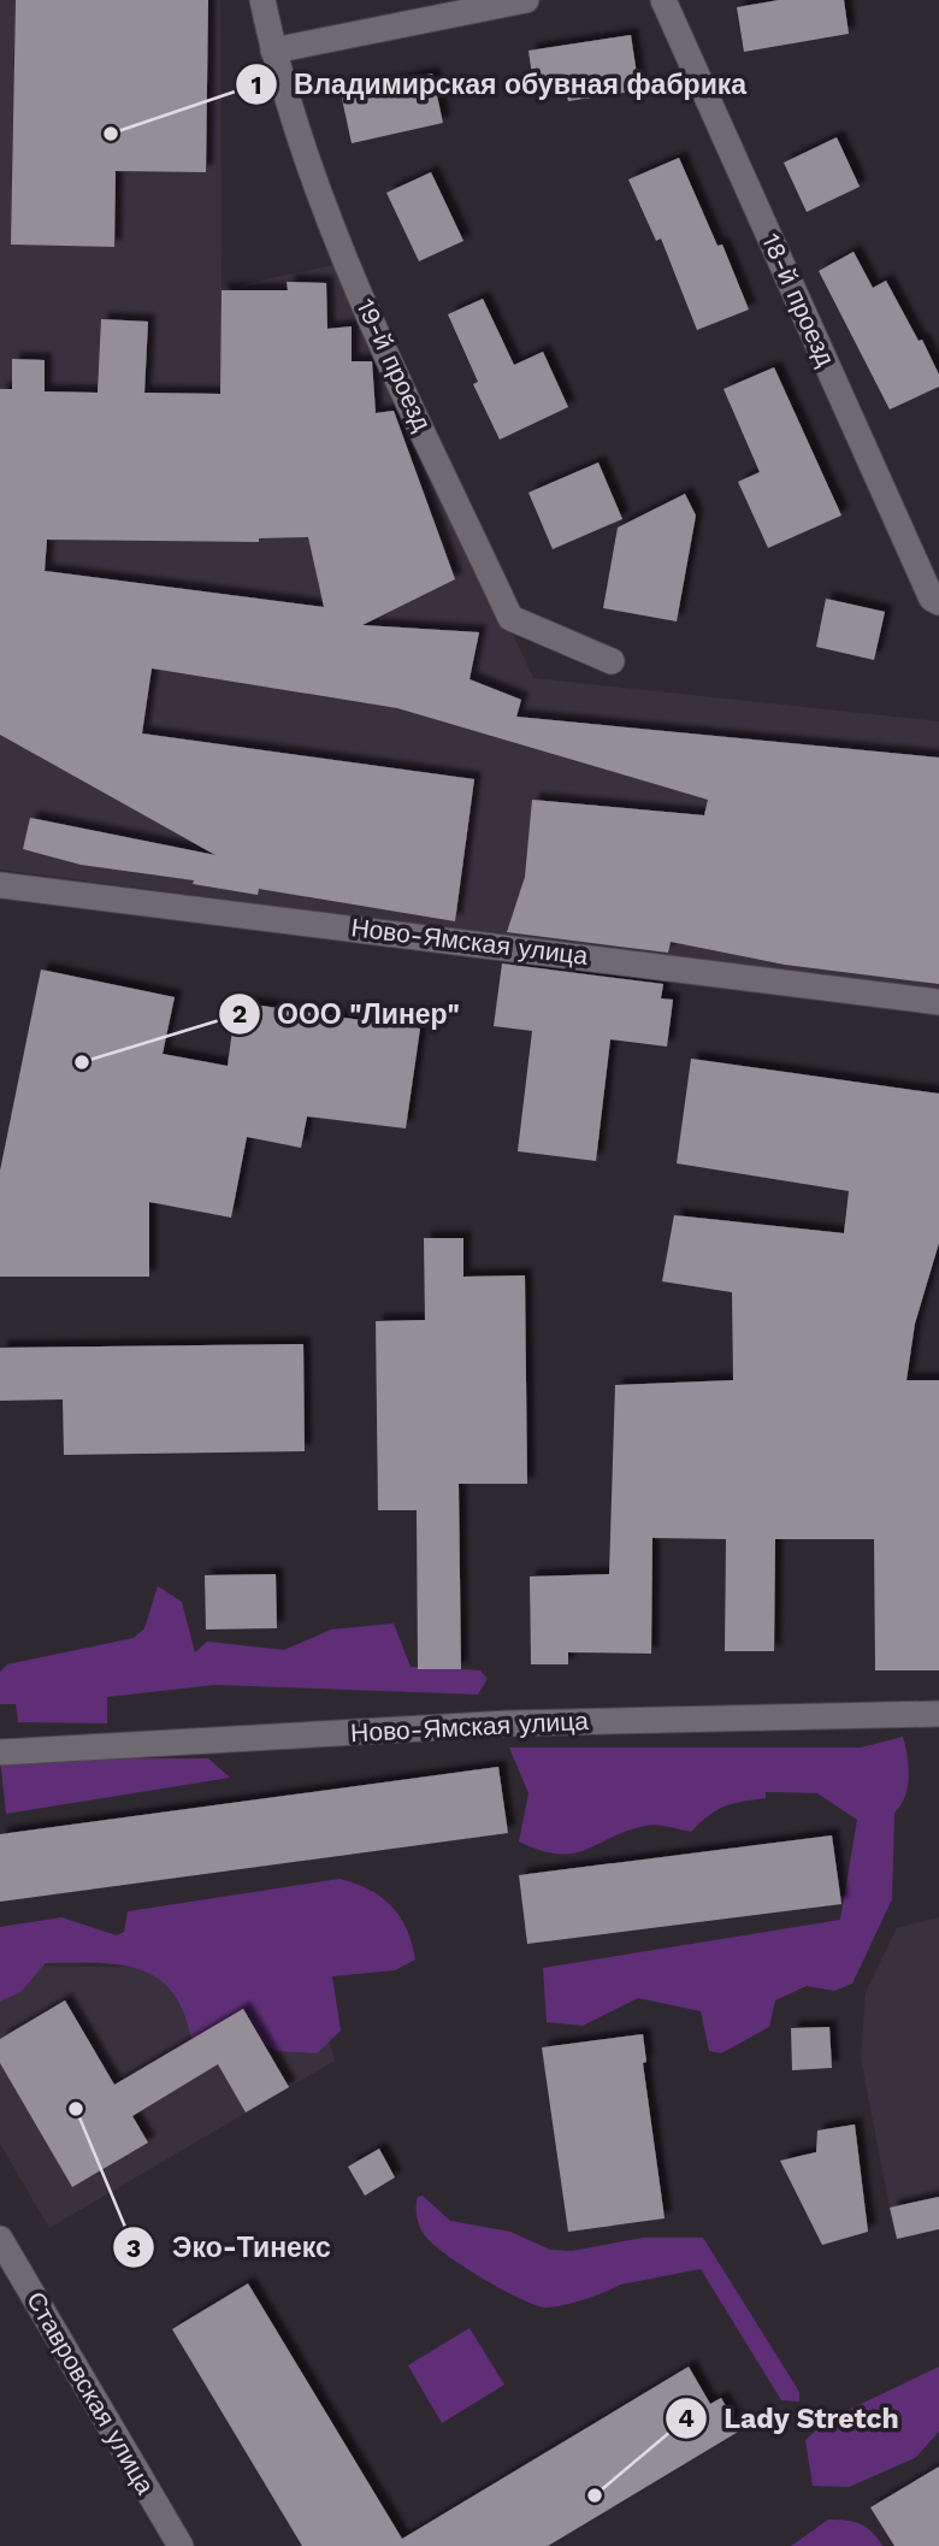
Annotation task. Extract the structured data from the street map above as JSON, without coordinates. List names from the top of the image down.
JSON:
{
  "streets": {
    "street": [
      "18-й проезд",
      "19-й проезд",
      "Ново-Ямская улица",
      "Ставровская улица"
    ]
  },
  "places": [
    "Владимирская обувная фабрика",
    "ООО \"Линер\"",
    "Эко-Тинекс",
    "Lady Stretch"
  ]
}
